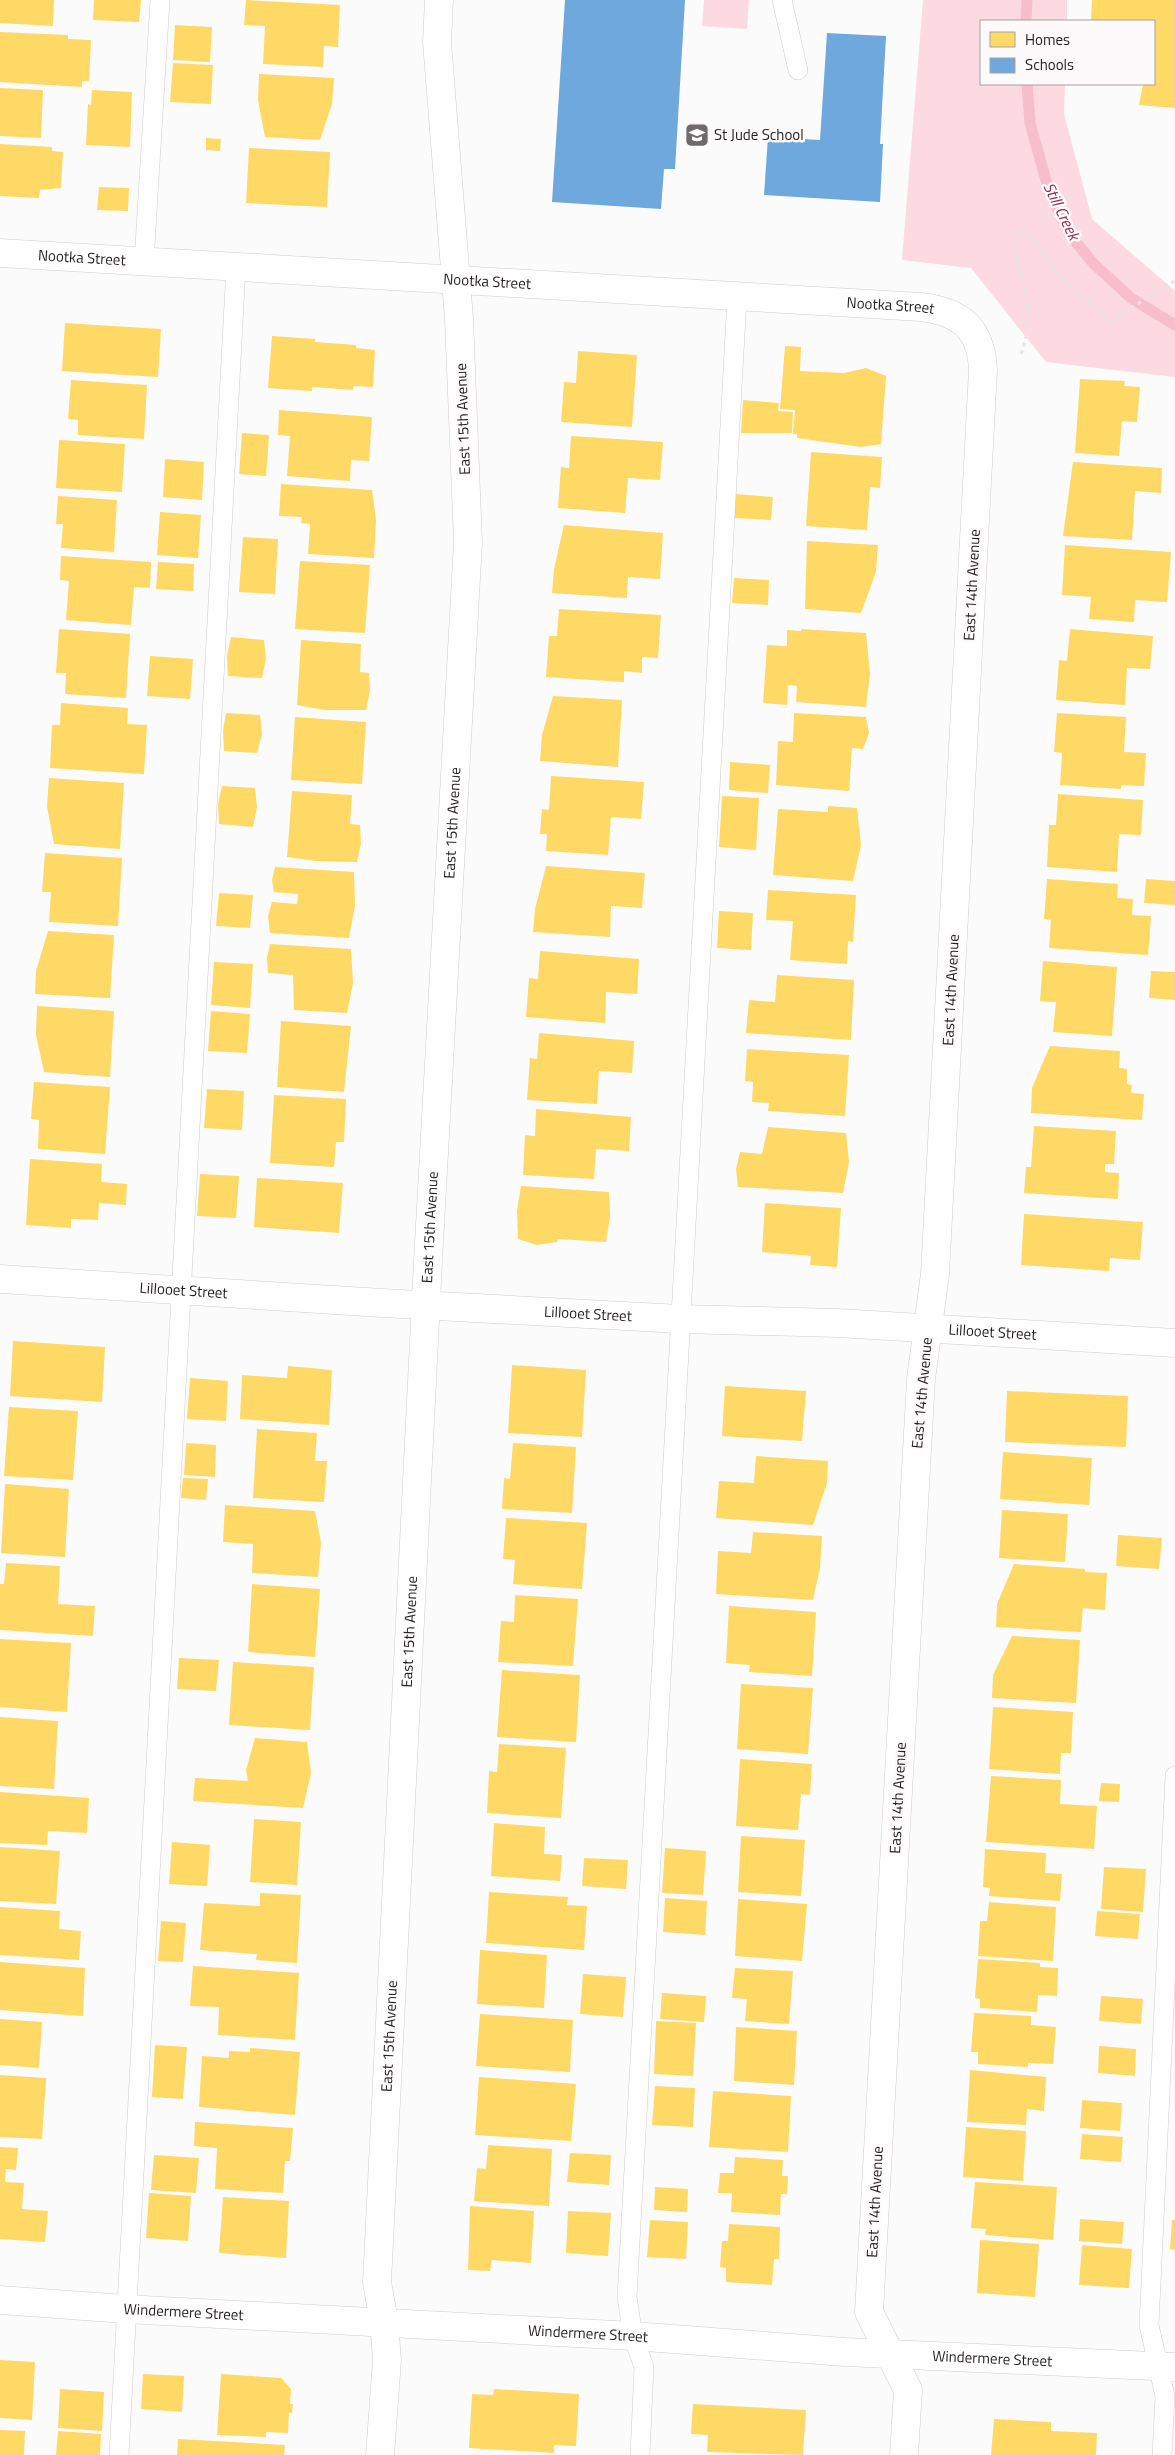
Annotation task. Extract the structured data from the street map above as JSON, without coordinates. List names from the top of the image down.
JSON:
{
  "streets": {
    "street": [
      "Nootka Street",
      "East 15th Avenue",
      "East 14th Avenue",
      "Lillooet Street",
      "Windermere Street"
    ]
  },
  "crossings": [
    ["Nootka Street", "East 15th Avenue"],
    ["Nootka Street", "East 14th Avenue"],
    ["East 15th Avenue", "Lillooet Street"],
    ["East 15th Avenue", "Windermere Street"],
    ["East 14th Avenue", "Lillooet Street"],
    ["East 14th Avenue", "Windermere Street"]
  ],
  "water": ["Still Creek"],
  "places": {
    "school or university": ["St Jude School"]
  },
  "legend": ["Homes", "Schools"]
}
